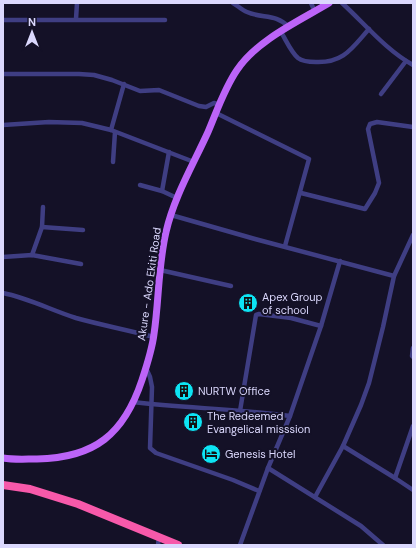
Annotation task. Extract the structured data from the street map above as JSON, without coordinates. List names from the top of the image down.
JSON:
{
  "streets": {
    "main road": ["Akure - Ado Ekiti Road"]
  },
  "places": {
    "building": ["Apex Group of school", "NURTW Office", "The Redeemed Evangelical misssion"],
    "hotel": ["Genesis Hotel"]
  },
  "north": "top"
}
